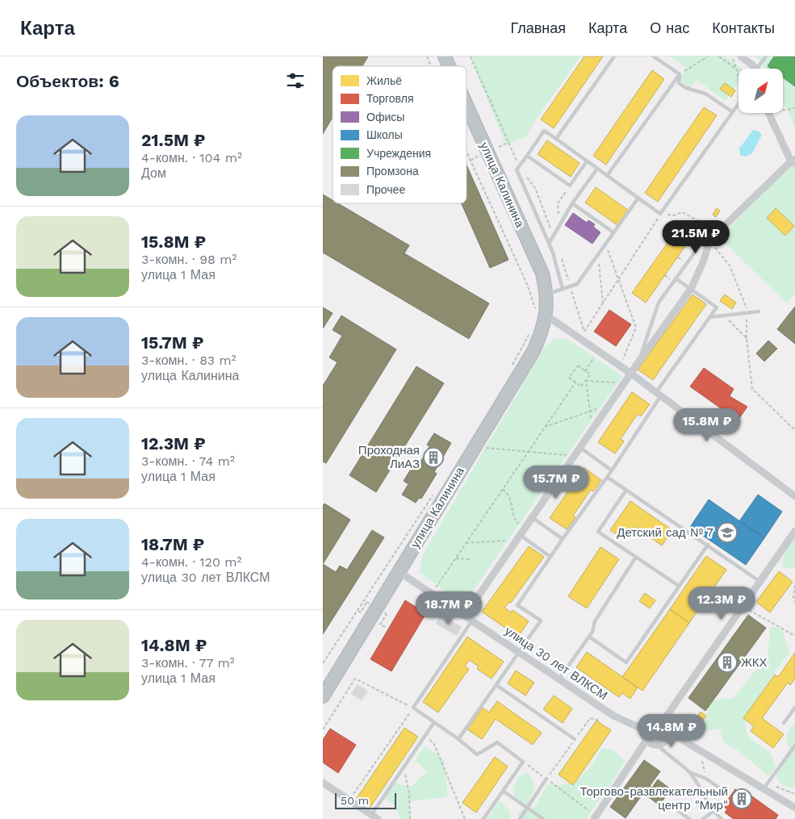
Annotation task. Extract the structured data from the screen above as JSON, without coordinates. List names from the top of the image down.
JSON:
{
  "streets": {
    "highway": ["улица Калинина"],
    "street": ["улица 30 лет ВЛКСМ"]
  },
  "crossings": [
    ["улица Калинина", "улица 30 лет ВЛКСМ"]
  ],
  "places": {
    "building": ["Проходная ЛиАЗ", "ЖКХ", "Торгово-развлекательный центр \"Мир\""],
    "school or university": ["Детский сад № 7"]
  },
  "legend": [
    "Жильё",
    "Торговля",
    "Офисы",
    "Школы",
    "Учреждения",
    "Промзона",
    "Прочее"
  ],
  "scale_bar": "50 m",
  "north": "top right",
  "page": {
    "header": "Карта",
    "nav": [
      "Главная",
      "Карта",
      "О нас",
      "Контакты"
    ],
    "heading": "Объектов: 6",
    "list": [
      {
        "name": "21.5M ₽",
        "note": "4-комн. · 104 m² · Дом"
      },
      {
        "name": "15.8M ₽",
        "note": "3-комн. · 98 m² · улица 1 Мая"
      },
      {
        "name": "15.7M ₽",
        "note": "3-комн. · 83 m² · улица Калинина"
      },
      {
        "name": "12.3M ₽",
        "note": "3-комн. · 74 m² · улица 1 Мая"
      },
      {
        "name": "18.7M ₽",
        "note": "4-комн. · 120 m² · улица 30 лет ВЛКСМ"
      },
      {
        "name": "14.8M ₽",
        "note": "3-комн. · 77 m² · улица 1 Мая"
      }
    ],
    "price": [
      "21.5M ₽",
      "15.8M ₽",
      "15.7M ₽",
      "12.3M ₽",
      "18.7M ₽",
      "14.8M ₽"
    ],
    "scale": "50 m"
  }
}
